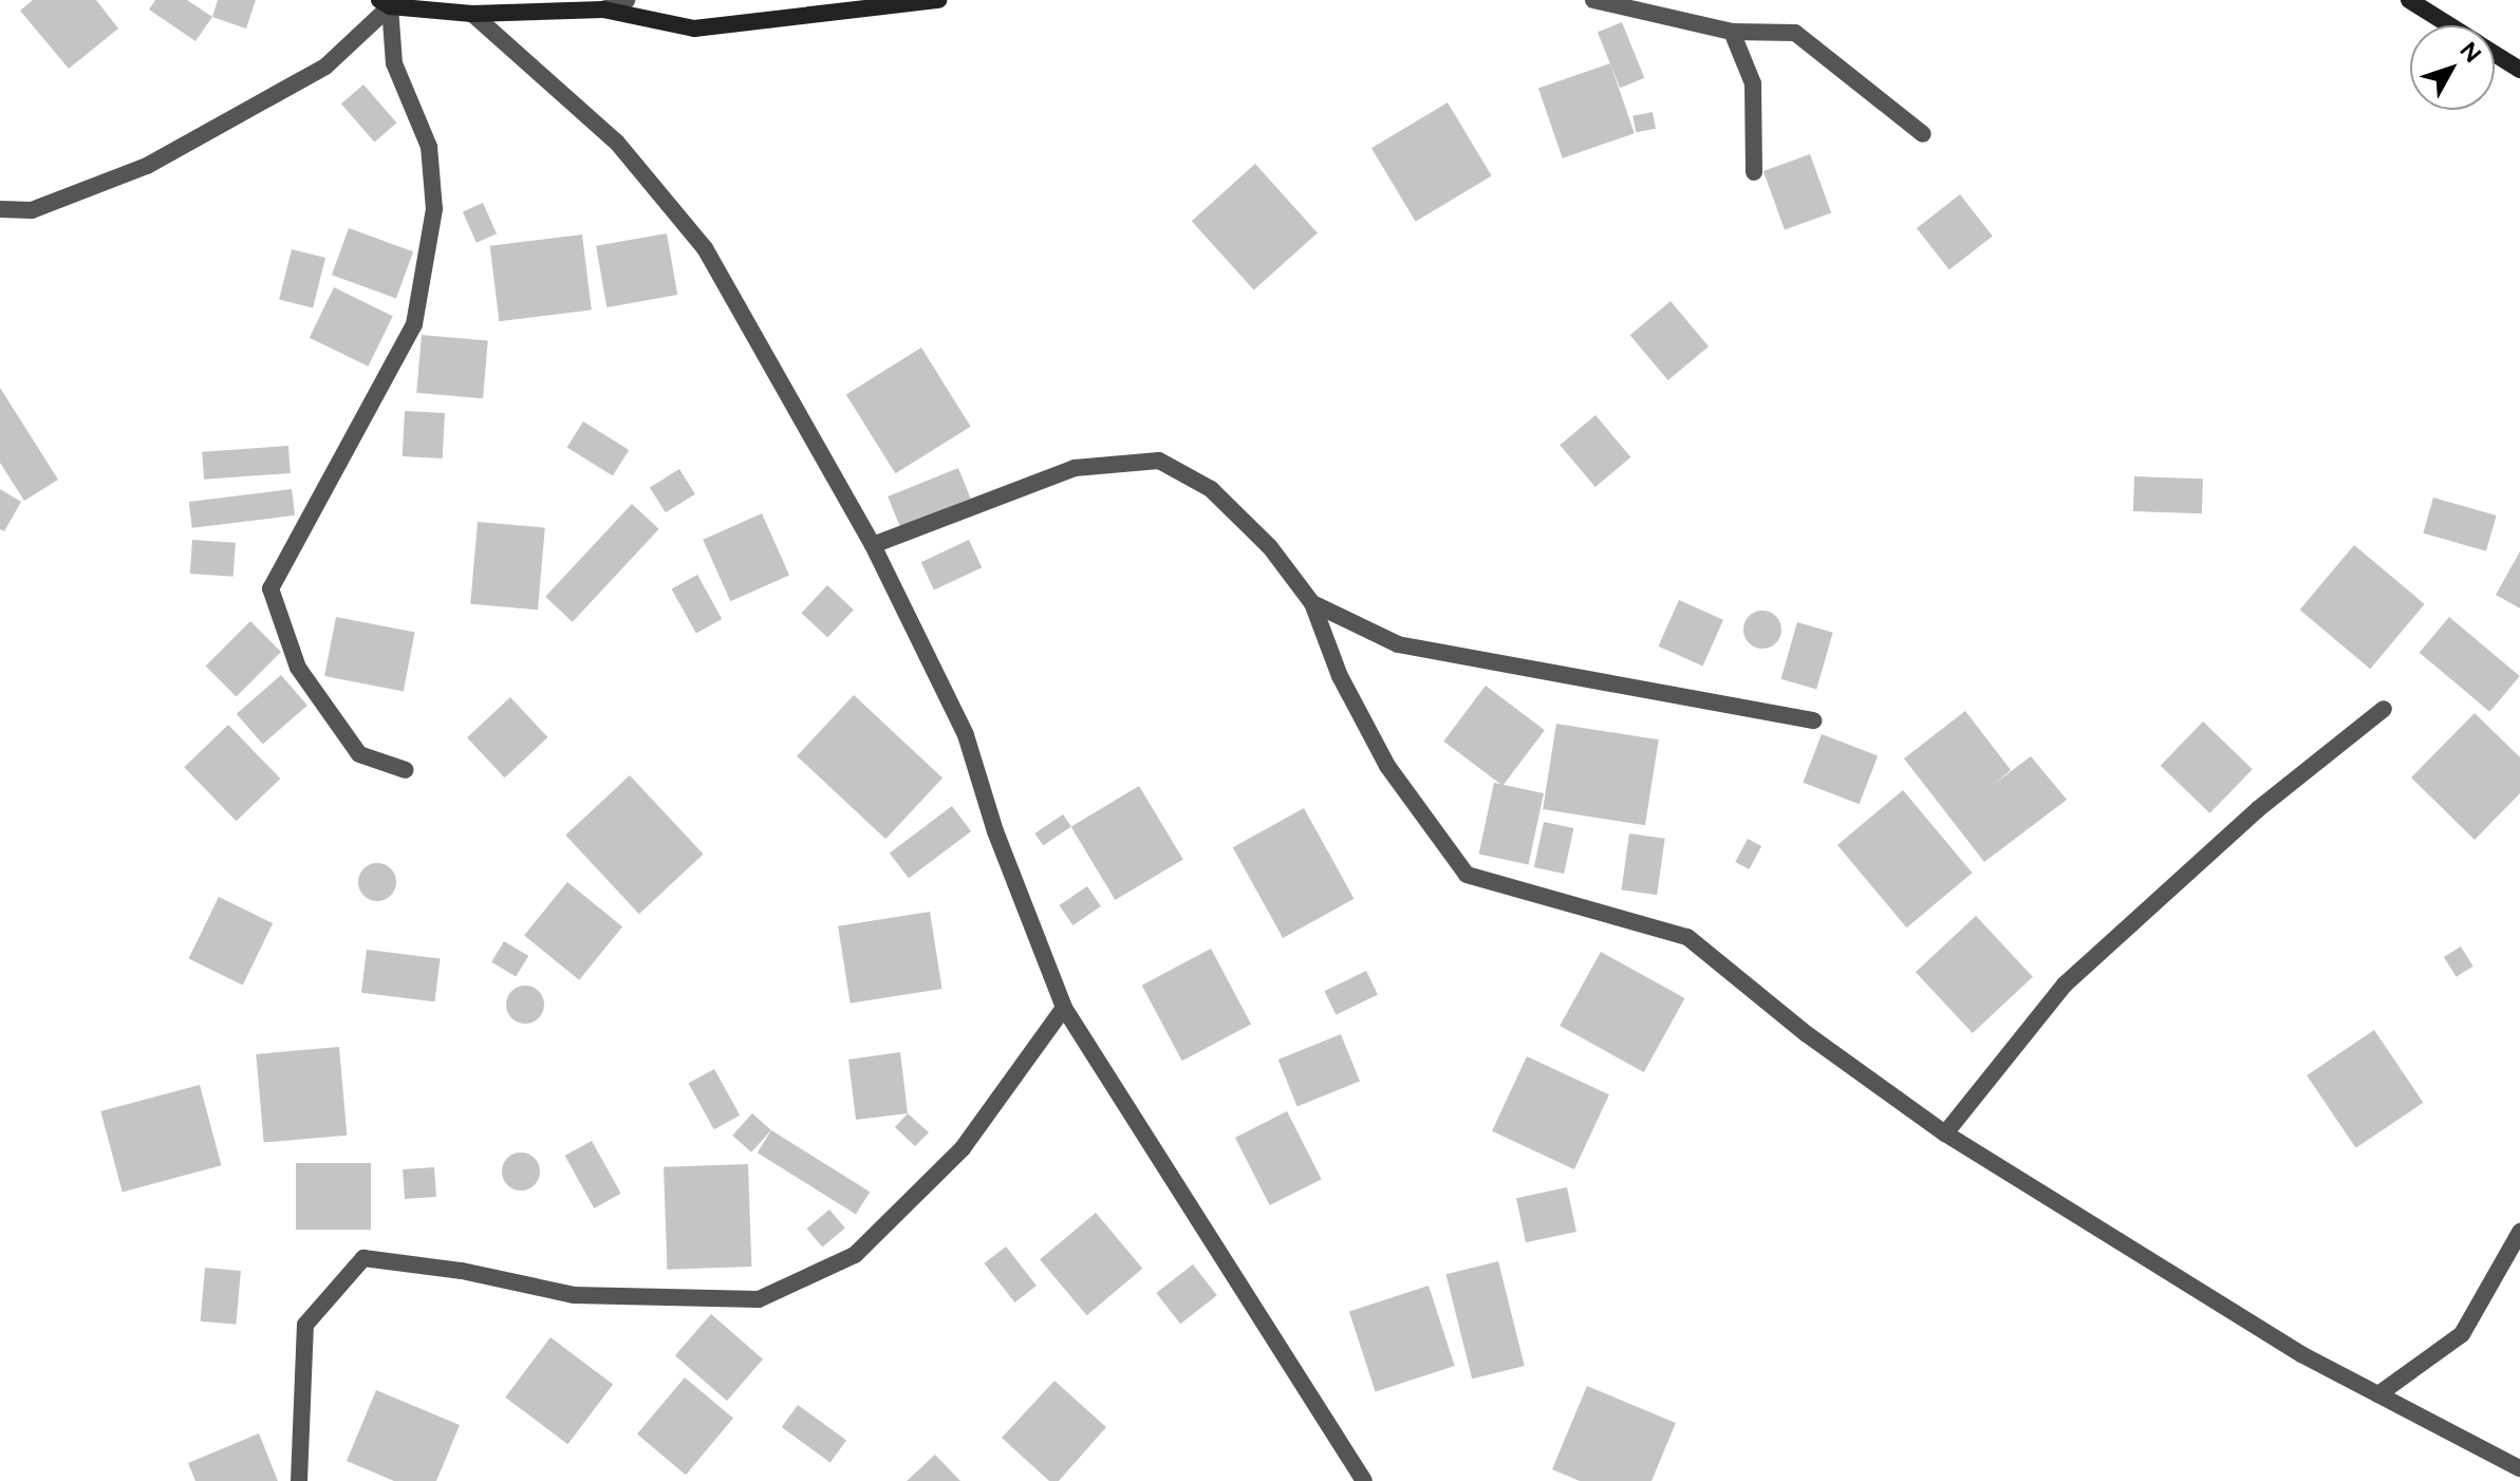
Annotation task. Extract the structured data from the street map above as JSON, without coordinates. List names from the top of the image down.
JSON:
{
  "north": "top right"
}
